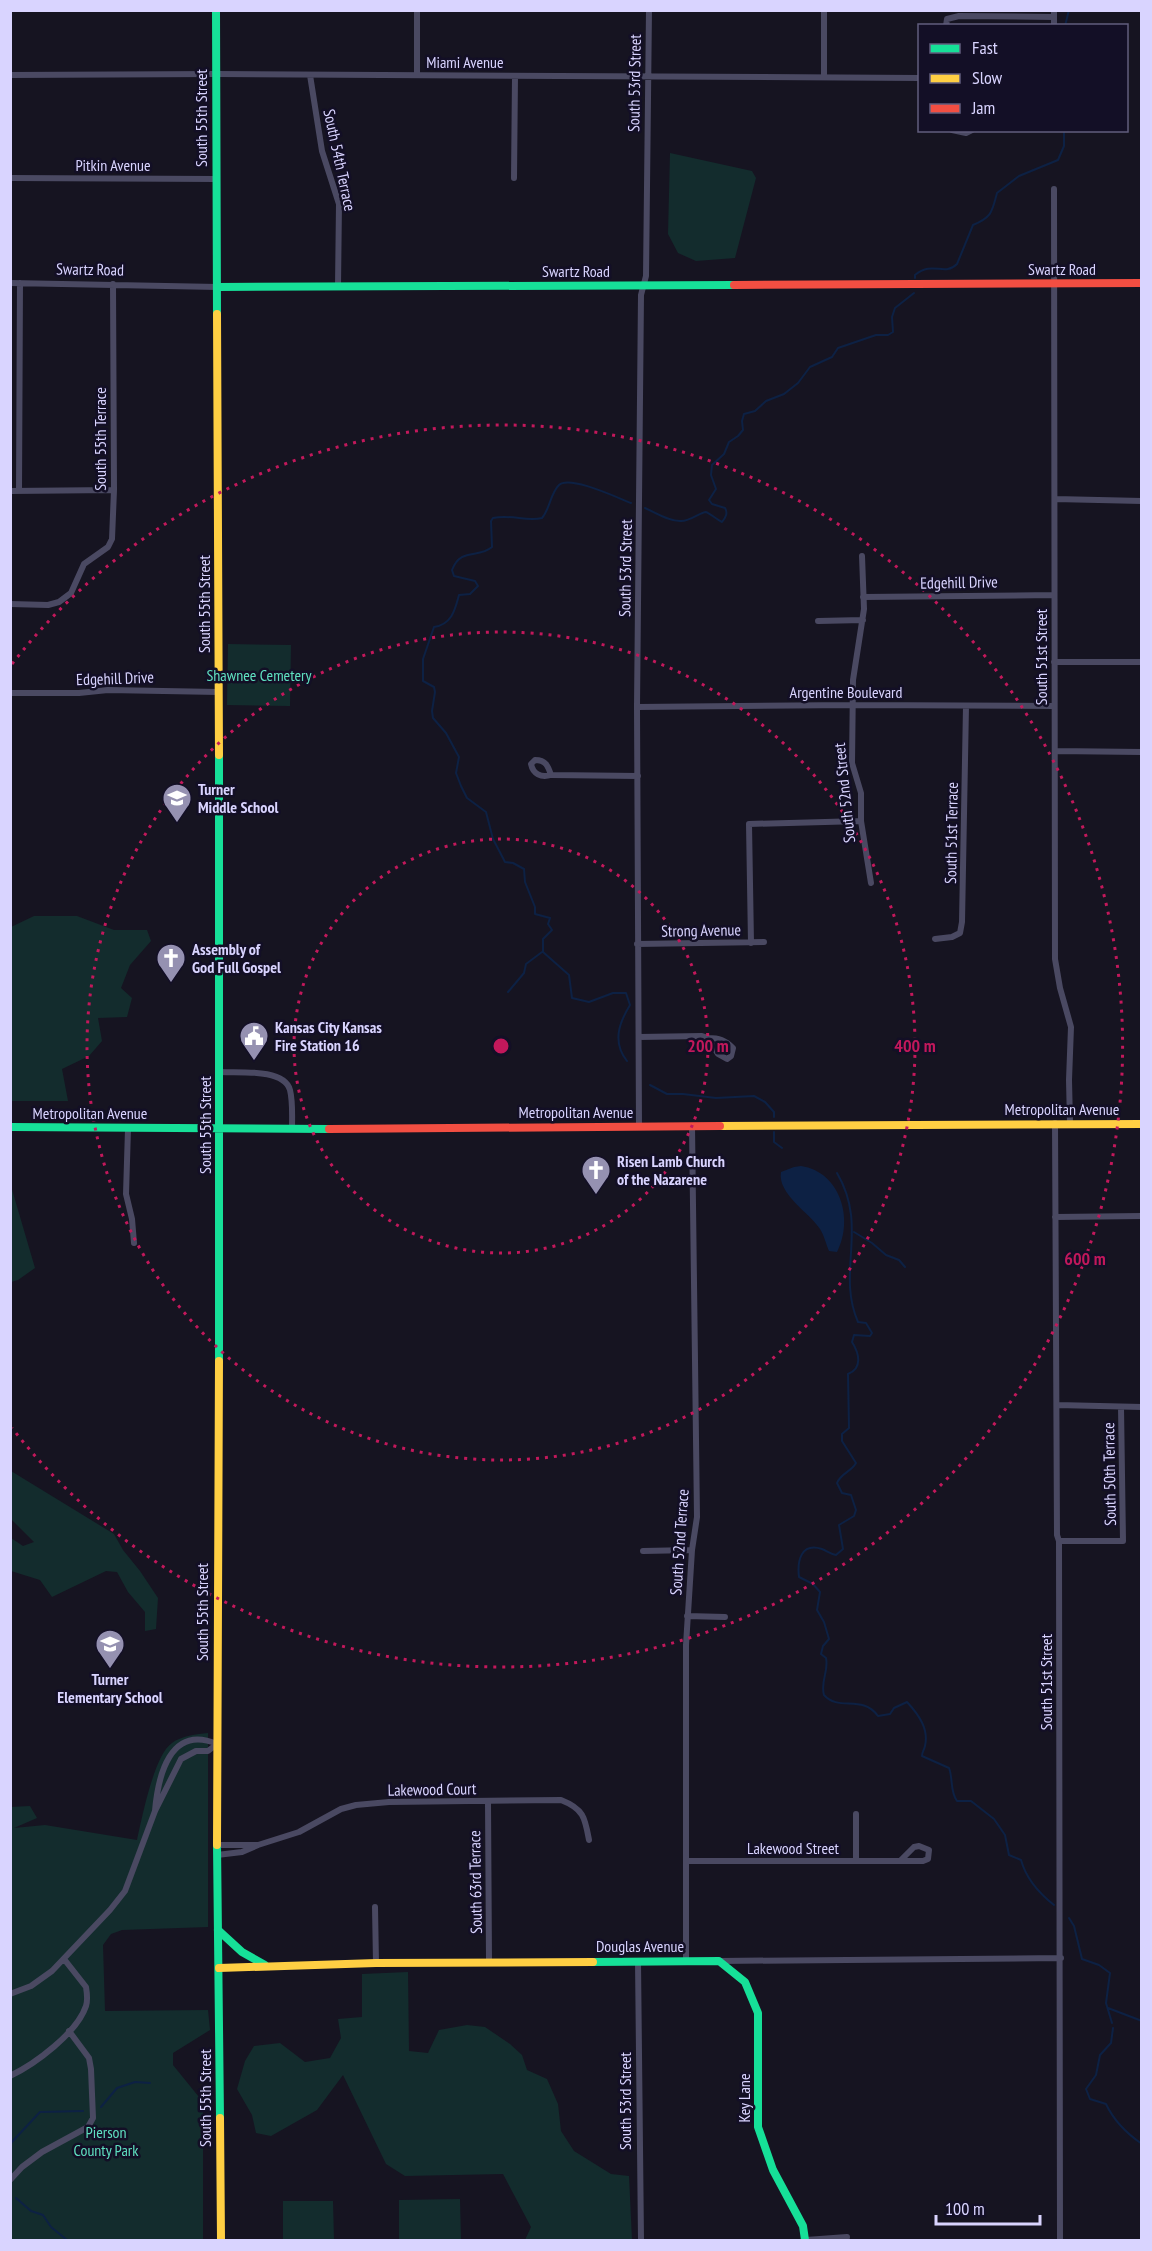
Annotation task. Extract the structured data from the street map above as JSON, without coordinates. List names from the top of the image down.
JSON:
{
  "streets": {
    "street": [
      "Miami Avenue",
      "South 53rd Street",
      "South 55th Street",
      "South 54th Terrace",
      "Pitkin Avenue",
      "Swartz Road",
      "South 55th Terrace",
      "Edgehill Drive",
      "South 51st Street",
      "Argentine Boulevard",
      "South 52nd Street",
      "South 51st Terrace",
      "Strong Avenue",
      "Metropolitan Avenue",
      "South 50th Terrace",
      "South 52nd Terrace",
      "Lakewood Court",
      "Lakewood Street",
      "South 63rd Terrace",
      "Douglas Avenue",
      "Key Lane"
    ]
  },
  "crossings": [
    ["Miami Avenue", "South 53rd Street"],
    ["Miami Avenue", "South 55th Street"],
    ["Miami Avenue", "South 54th Terrace"],
    ["South 53rd Street", "Swartz Road"],
    ["South 53rd Street", "Argentine Boulevard"],
    ["South 53rd Street", "Strong Avenue"],
    ["South 53rd Street", "Metropolitan Avenue"],
    ["South 53rd Street", "Douglas Avenue"],
    ["South 55th Street", "Pitkin Avenue"],
    ["South 55th Street", "Swartz Road"],
    ["South 55th Street", "Edgehill Drive"],
    ["South 55th Street", "Metropolitan Avenue"],
    ["South 55th Street", "Lakewood Court"],
    ["South 55th Street", "Douglas Avenue"],
    ["South 54th Terrace", "Swartz Road"],
    ["Swartz Road", "South 55th Terrace"],
    ["Swartz Road", "South 51st Street"],
    ["Edgehill Drive", "South 51st Street"],
    ["Edgehill Drive", "South 52nd Street"],
    ["South 51st Street", "Argentine Boulevard"],
    ["South 51st Street", "Metropolitan Avenue"],
    ["South 51st Street", "South 50th Terrace"],
    ["South 51st Street", "Douglas Avenue"],
    ["Argentine Boulevard", "South 52nd Street"],
    ["Argentine Boulevard", "South 51st Terrace"],
    ["Metropolitan Avenue", "South 52nd Terrace"],
    ["South 52nd Terrace", "Lakewood Street"],
    ["South 52nd Terrace", "Douglas Avenue"],
    ["Lakewood Court", "South 63rd Terrace"],
    ["South 63rd Terrace", "Douglas Avenue"],
    ["Douglas Avenue", "Key Lane"]
  ],
  "parks": ["Shawnee Cemetery", "Pierson County Park"],
  "places": {
    "school or university": ["Turner Middle School", "Turner Elementary School"],
    "church": ["Assembly of God Full Gospel", "Risen Lamb Church of the Nazarene"],
    "public building": ["Kansas City Kansas Fire Station 16"]
  },
  "legend": ["Fast", "Slow", "Jam"],
  "scale_bar": "100 m",
  "rings": ["200 m", "400 m", "600 m"]
}
